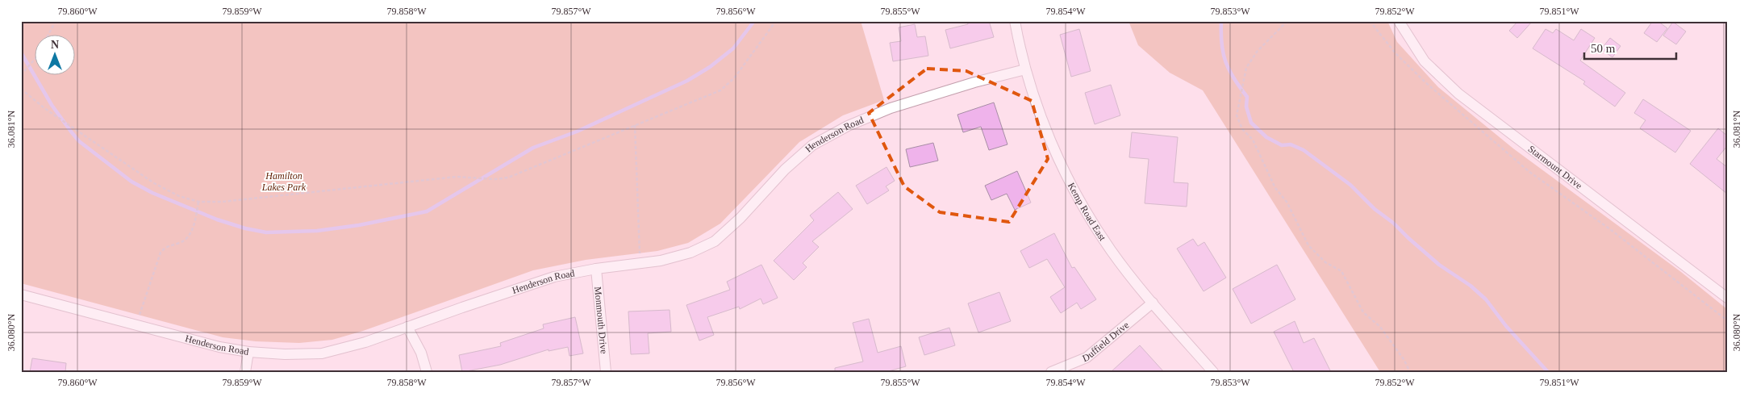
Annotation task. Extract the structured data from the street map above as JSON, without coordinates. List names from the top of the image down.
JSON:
{
  "streets": {
    "street": [
      "Henderson Road",
      "Starmount Drive",
      "Kemp Road East",
      "Monmouth Drive",
      "Duffield Drive"
    ]
  },
  "crossings": [
    ["Henderson Road", "Kemp Road East"],
    ["Henderson Road", "Monmouth Drive"],
    ["Kemp Road East", "Duffield Drive"]
  ],
  "parks": ["Hamilton Lakes Park"],
  "scale_bar": "50 m",
  "north": "top",
  "coordinates": [
    "79.860°W",
    "79.859°W",
    "79.858°W",
    "79.857°W",
    "79.856°W",
    "79.855°W",
    "79.854°W",
    "79.853°W",
    "79.852°W",
    "79.851°W",
    "36.081°N",
    "36.080°N"
  ]
}
